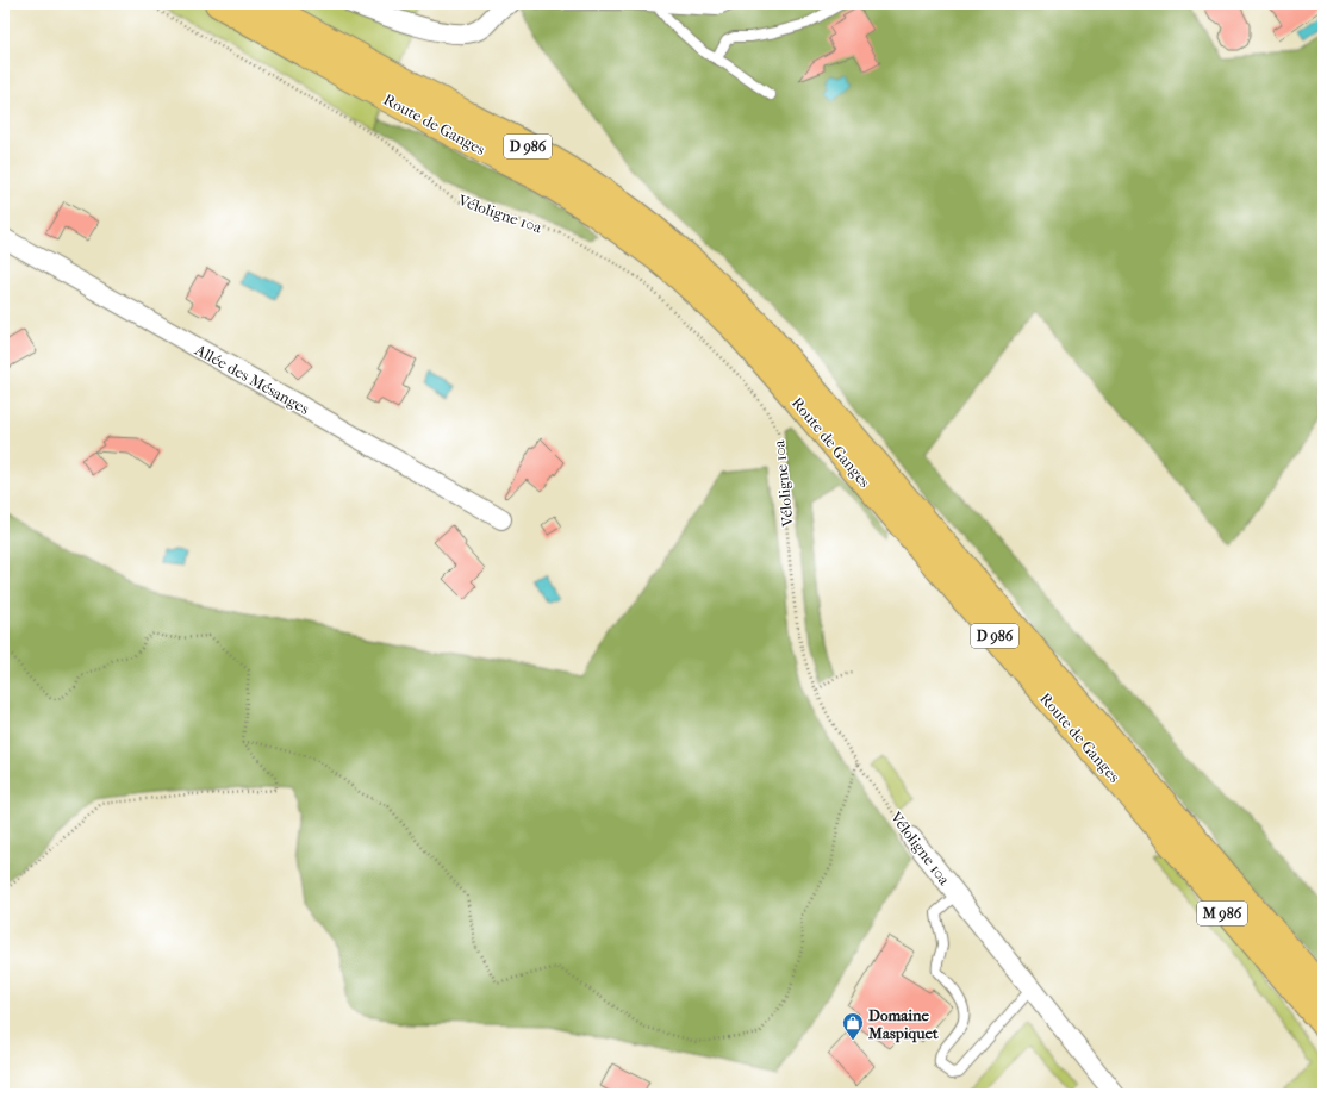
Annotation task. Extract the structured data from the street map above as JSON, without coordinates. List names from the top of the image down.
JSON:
{
  "streets": {
    "main road": ["Route de Ganges", "D 986", "M 986"],
    "street": ["Véloligne 10a", "Allée des Mésanges"]
  },
  "crossings": [
    ["Route de Ganges", "M 986"]
  ],
  "places": {
    "shop": ["Domaine Maspiquet"]
  }
}
